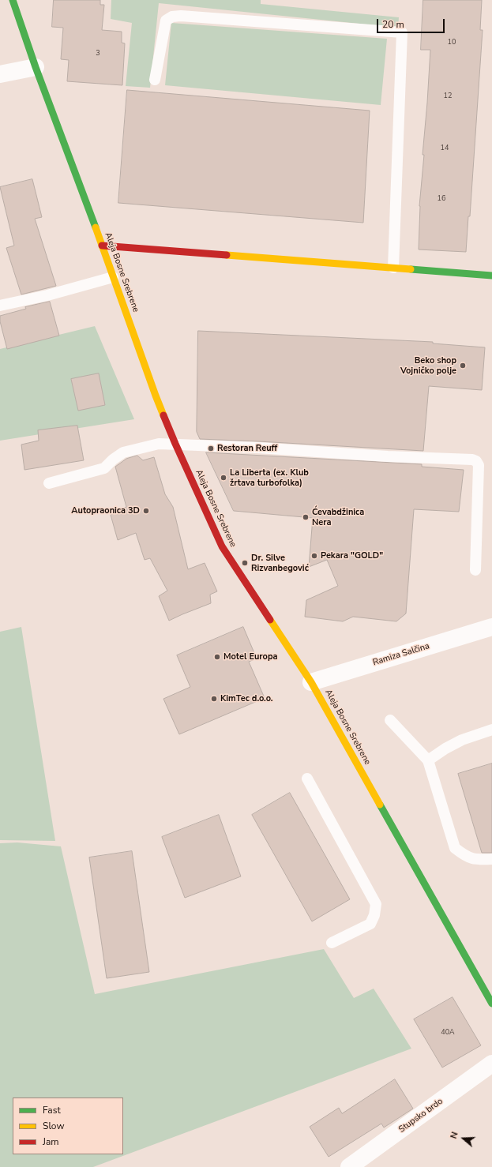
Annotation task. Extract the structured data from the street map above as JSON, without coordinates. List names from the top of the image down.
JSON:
{
  "streets": {
    "street": ["Aleja Bosne Srebrene", "Ramiza Salčina", "Stupsko brdo"]
  },
  "crossings": [
    ["Aleja Bosne Srebrene", "Ramiza Salčina"]
  ],
  "places": [
    "Beko shop Vojničko polje",
    "Restoran Reuff",
    "La Liberta (ex. Klub žrtava turbofolka)",
    "Autopraonica 3D",
    "Ćevabdžinica Nera",
    "Pekara \"GOLD\"",
    "Dr. Silve Rizvanbegović",
    "Motel Europa",
    "KimTec d.o.o."
  ],
  "house_numbers": [
    "10",
    "3",
    "12",
    "14",
    "16",
    "40A"
  ],
  "legend": ["Fast", "Slow", "Jam"],
  "scale_bar": "20 m",
  "north": "left"
}
